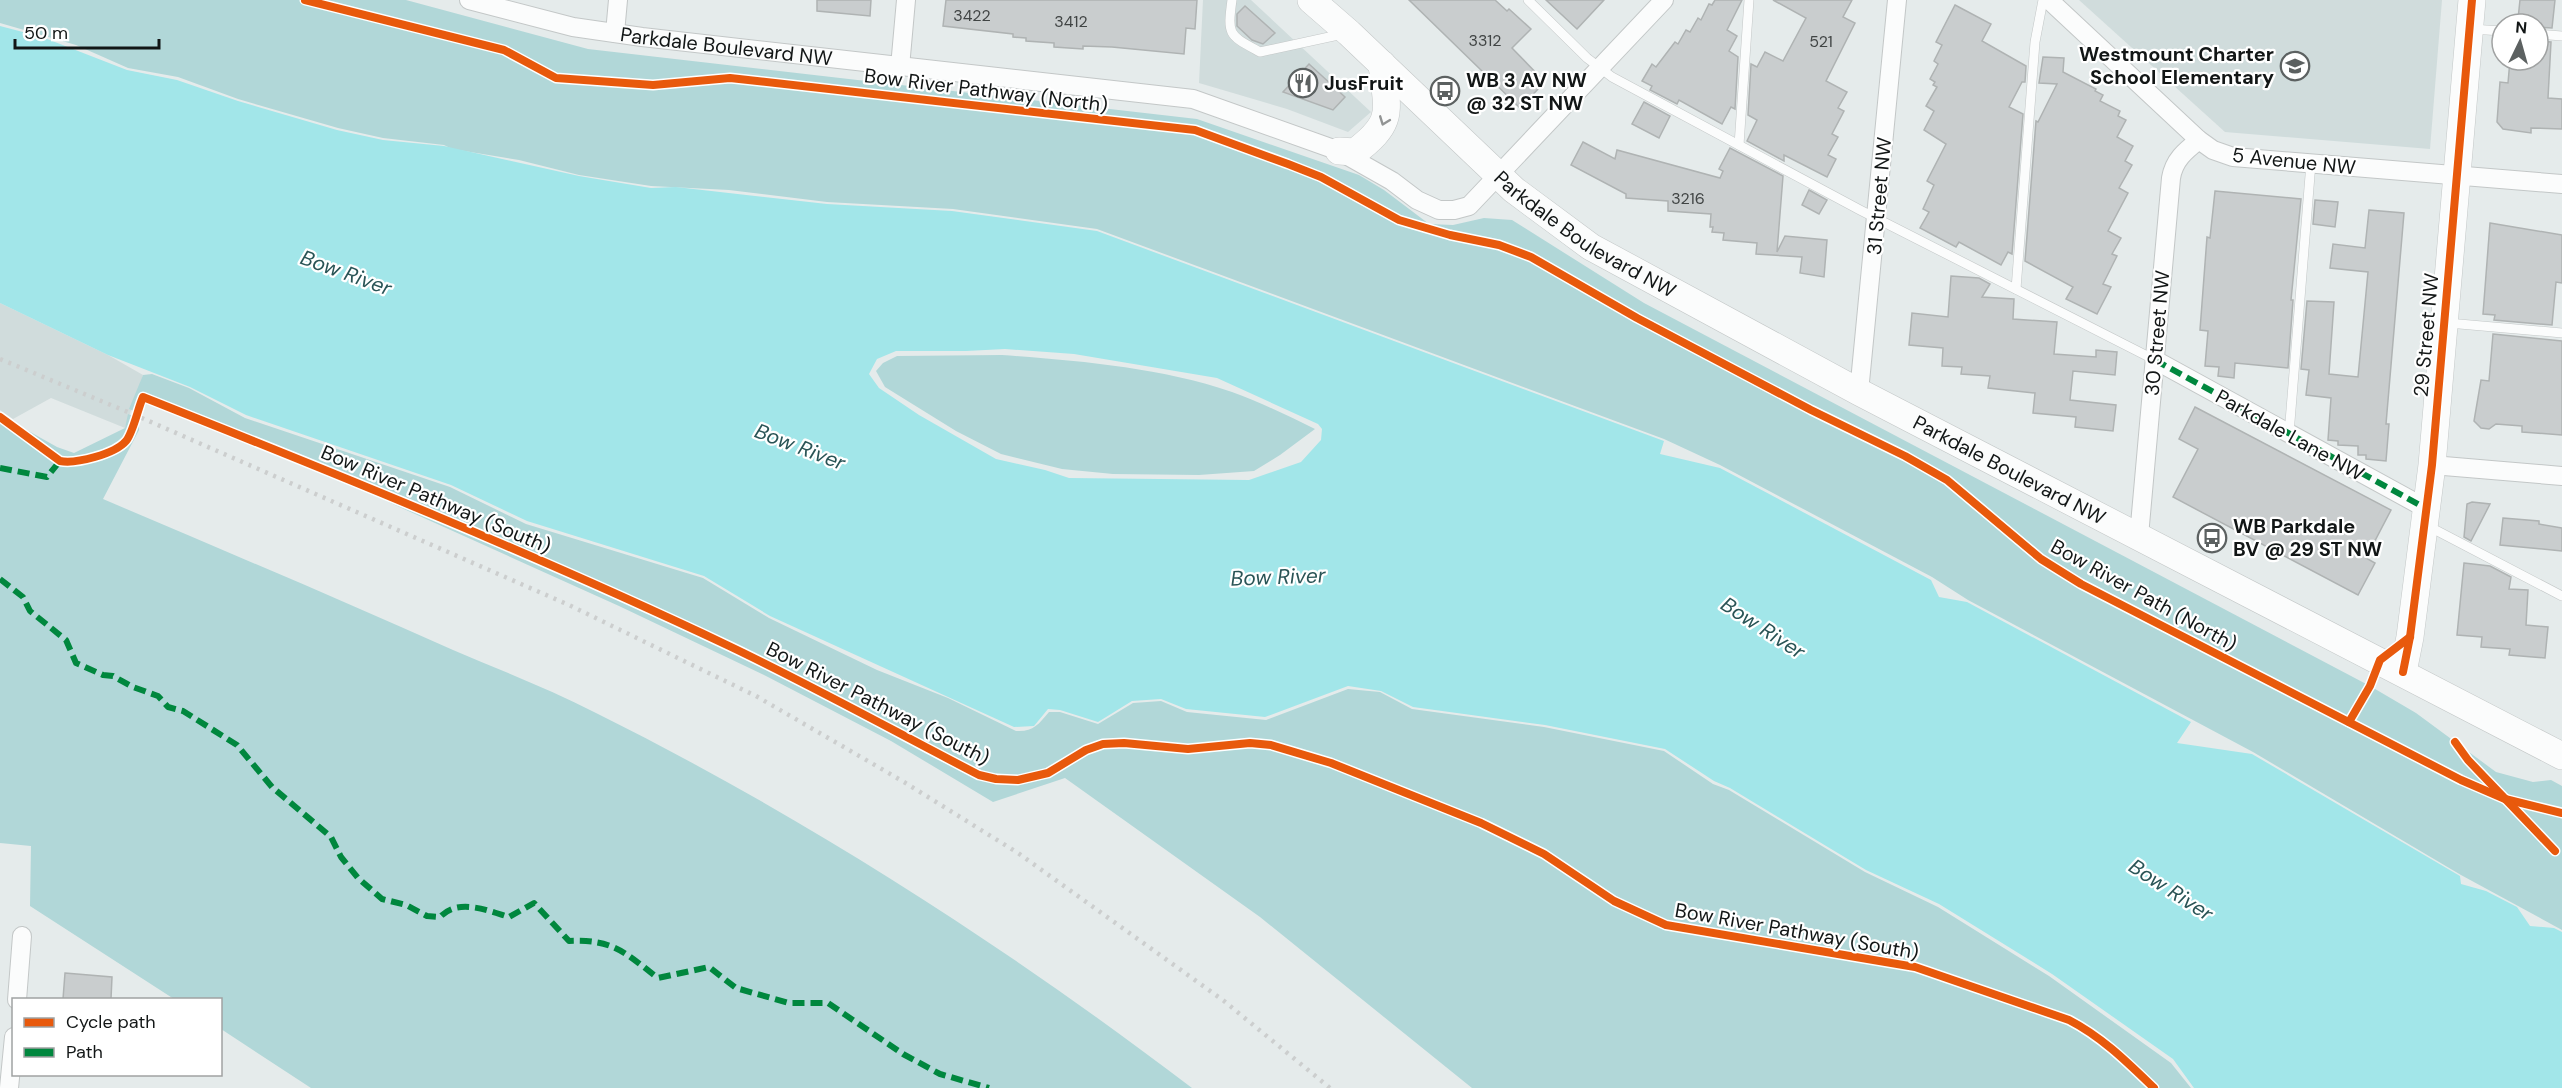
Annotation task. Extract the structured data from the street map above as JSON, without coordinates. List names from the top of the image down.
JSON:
{
  "streets": {
    "main road": ["Parkdale Boulevard NW", "29 Street NW"],
    "street": [
      "5 Avenue NW",
      "31 Street NW",
      "30 Street NW",
      "Parkdale Lane NW"
    ],
    "cycle path": ["Bow River Pathway (North)", "Bow River Pathway (South)"]
  },
  "crossings": [
    ["Parkdale Boulevard NW", "31 Street NW"],
    ["Parkdale Boulevard NW", "30 Street NW"],
    ["Parkdale Boulevard NW", "29 Street NW"],
    ["5 Avenue NW", "30 Street NW"],
    ["5 Avenue NW", "29 Street NW"],
    ["30 Street NW", "Parkdale Lane NW"],
    ["29 Street NW", "Parkdale Lane NW"]
  ],
  "water": ["Bow River"],
  "places": {
    "school or university": ["Westmount Charter School Elementary"],
    "restaurant": ["JusFruit"],
    "bus stop": ["WB 3 AV NW @ 32 ST NW", "WB Parkdale BV @ 29 ST NW"]
  },
  "house_numbers": [
    "3422",
    "3412",
    "3312",
    "521",
    "3216"
  ],
  "legend": ["Cycle path", "Path"],
  "scale_bar": "50 m",
  "north": "top"
}
